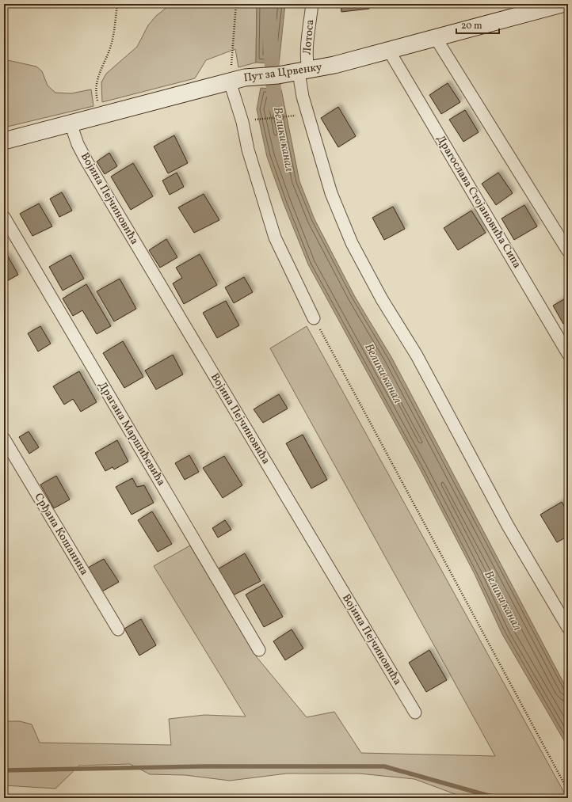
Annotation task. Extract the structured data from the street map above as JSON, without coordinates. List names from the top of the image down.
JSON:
{
  "streets": {
    "street": [
      "Лотоса",
      "Пут за Црвенку",
      "Војина Пејчиновића",
      "Драгослава Стојановића Сипа",
      "Драгана Маршићевића",
      "Срђана Кошанина"
    ]
  },
  "crossings": [
    ["Лотоса", "Пут за Црвенку"],
    ["Пут за Црвенку", "Војина Пејчиновића"],
    ["Пут за Црвенку", "Драгослава Стојановића Сипа"]
  ],
  "water": ["Велики канал"],
  "scale_bar": "20 m"
}
